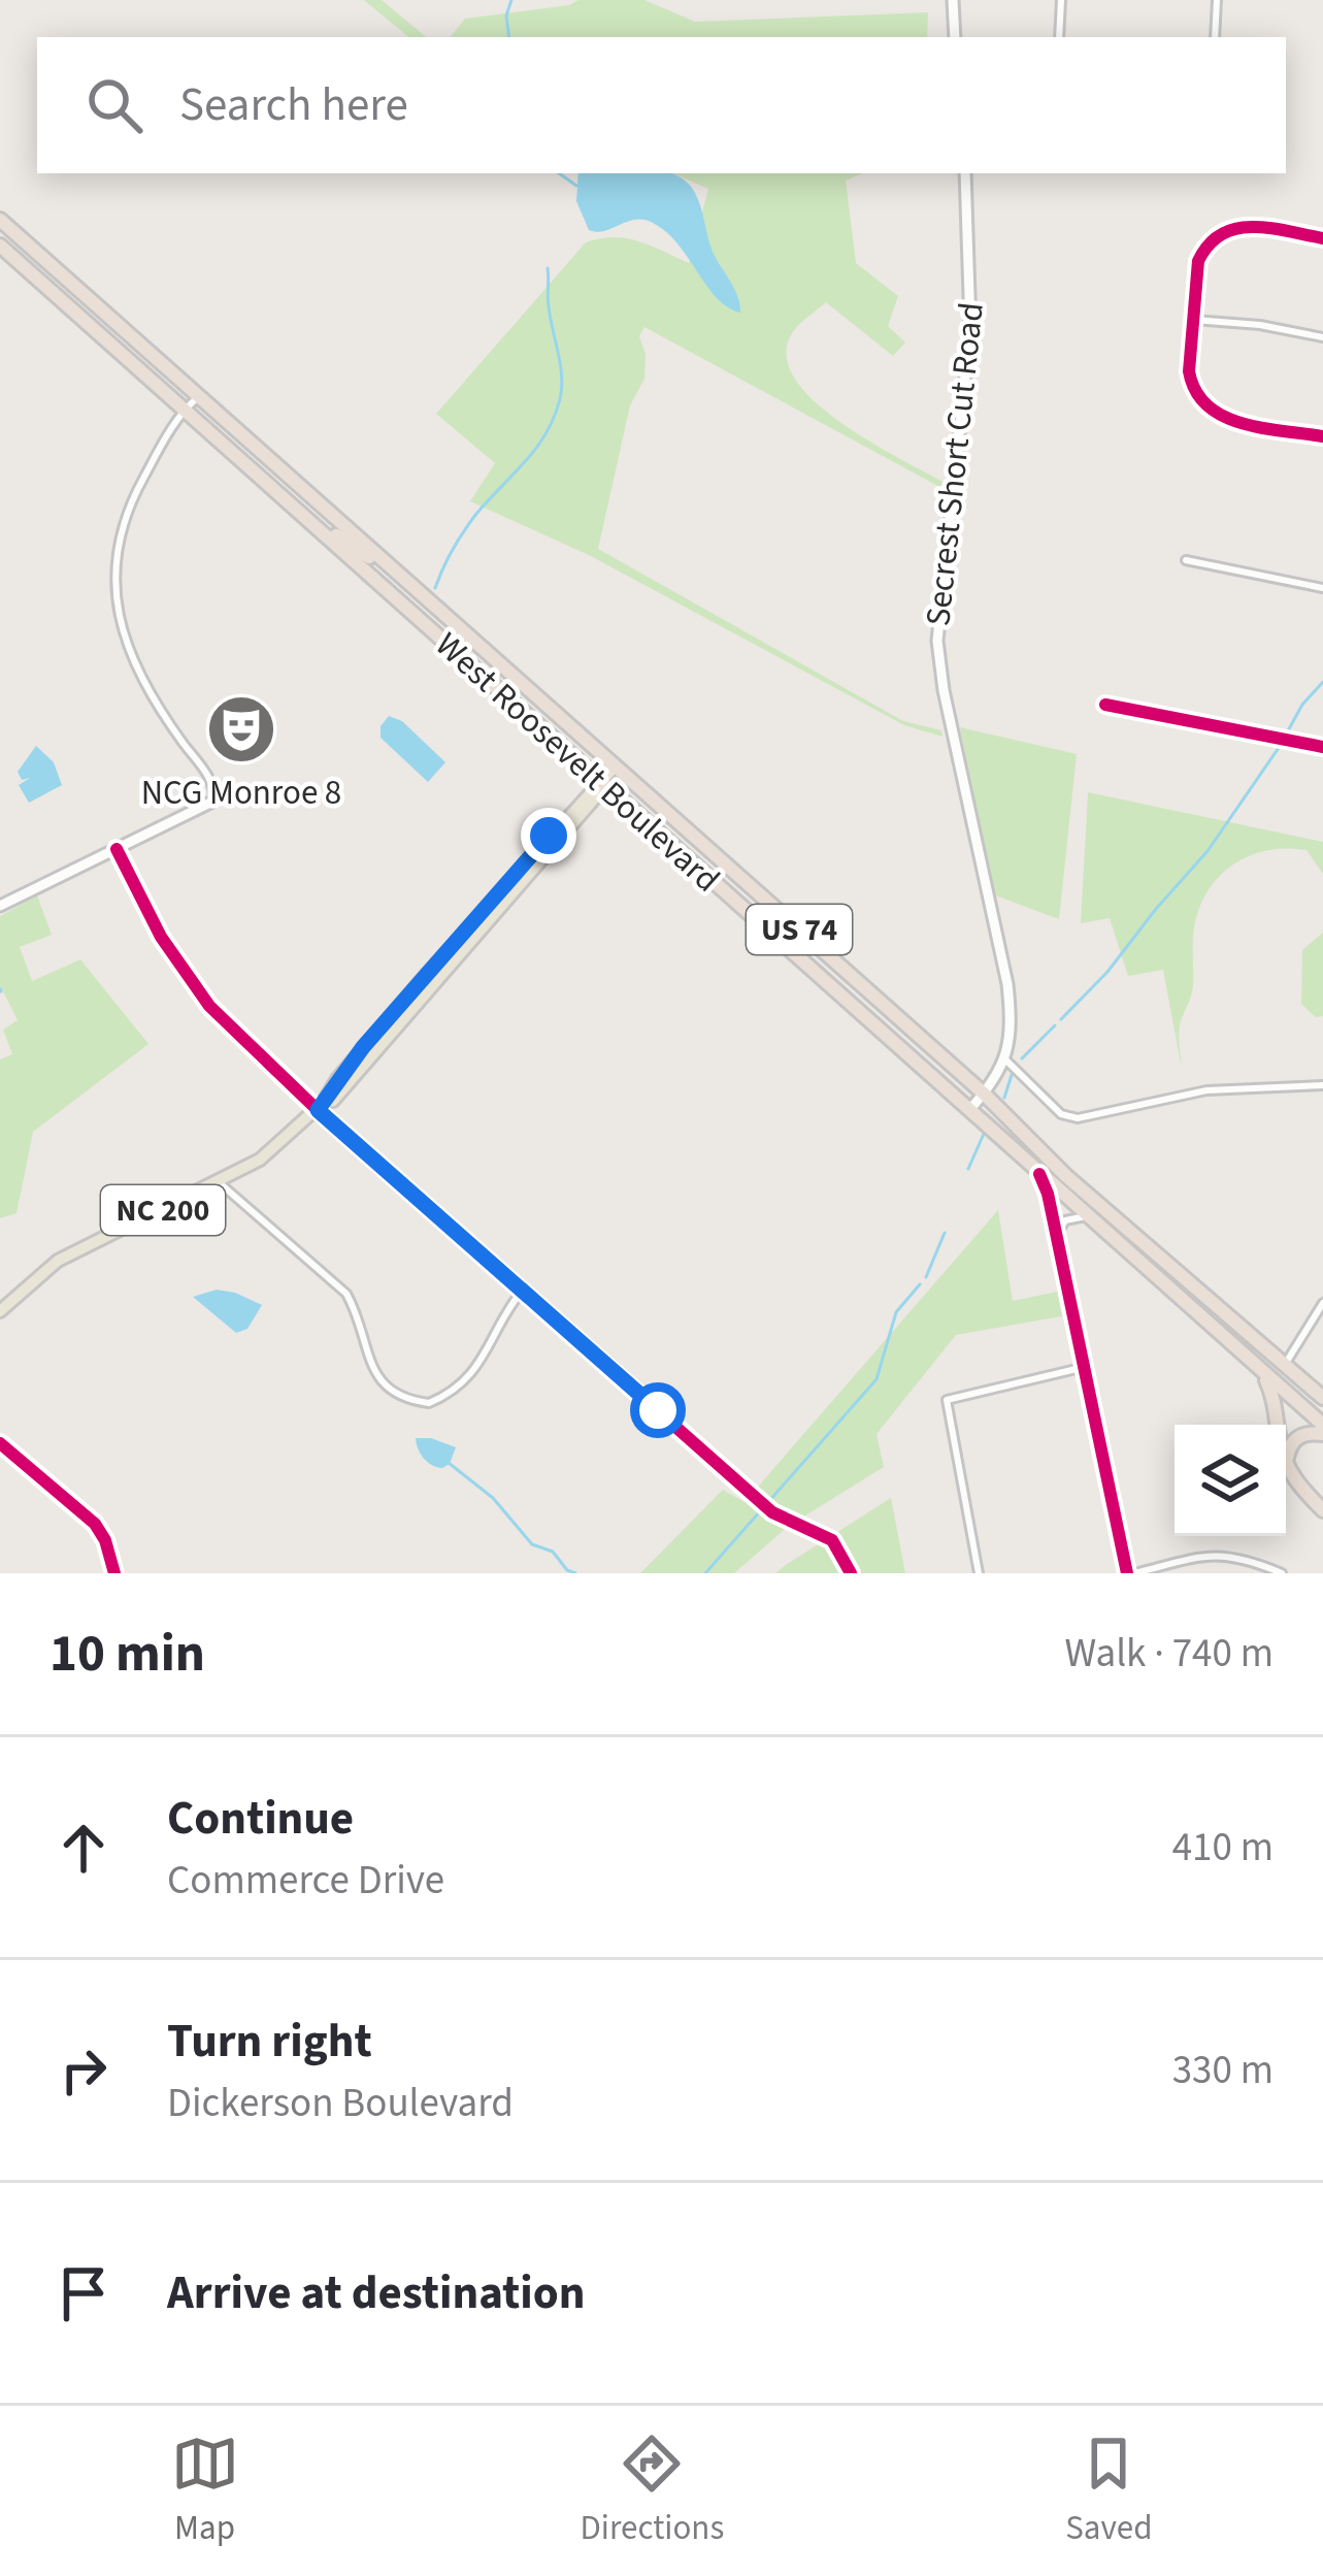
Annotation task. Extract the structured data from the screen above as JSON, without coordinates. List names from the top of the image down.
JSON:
{
  "streets": {
    "highway": ["West Roosevelt Boulevard", "US 74"],
    "main road": ["Secrest Short Cut Road", "NC 200"]
  },
  "crossings": [
    ["Secrest Short Cut Road", "West Roosevelt Boulevard"],
    ["West Roosevelt Boulevard", "NC 200"]
  ],
  "places": {
    "theatre": ["NCG Monroe 8"]
  },
  "page": {
    "search": "Search here",
    "heading": ["10 min", "Walk · 740 m"],
    "list": [
      ["Continue", "Commerce Drive", "410 m"],
      ["Turn right", "Dickerson Boulevard", "330 m"],
      "Arrive at destination"
    ],
    "nav": ["Map", "Directions", "Saved"]
  }
}
